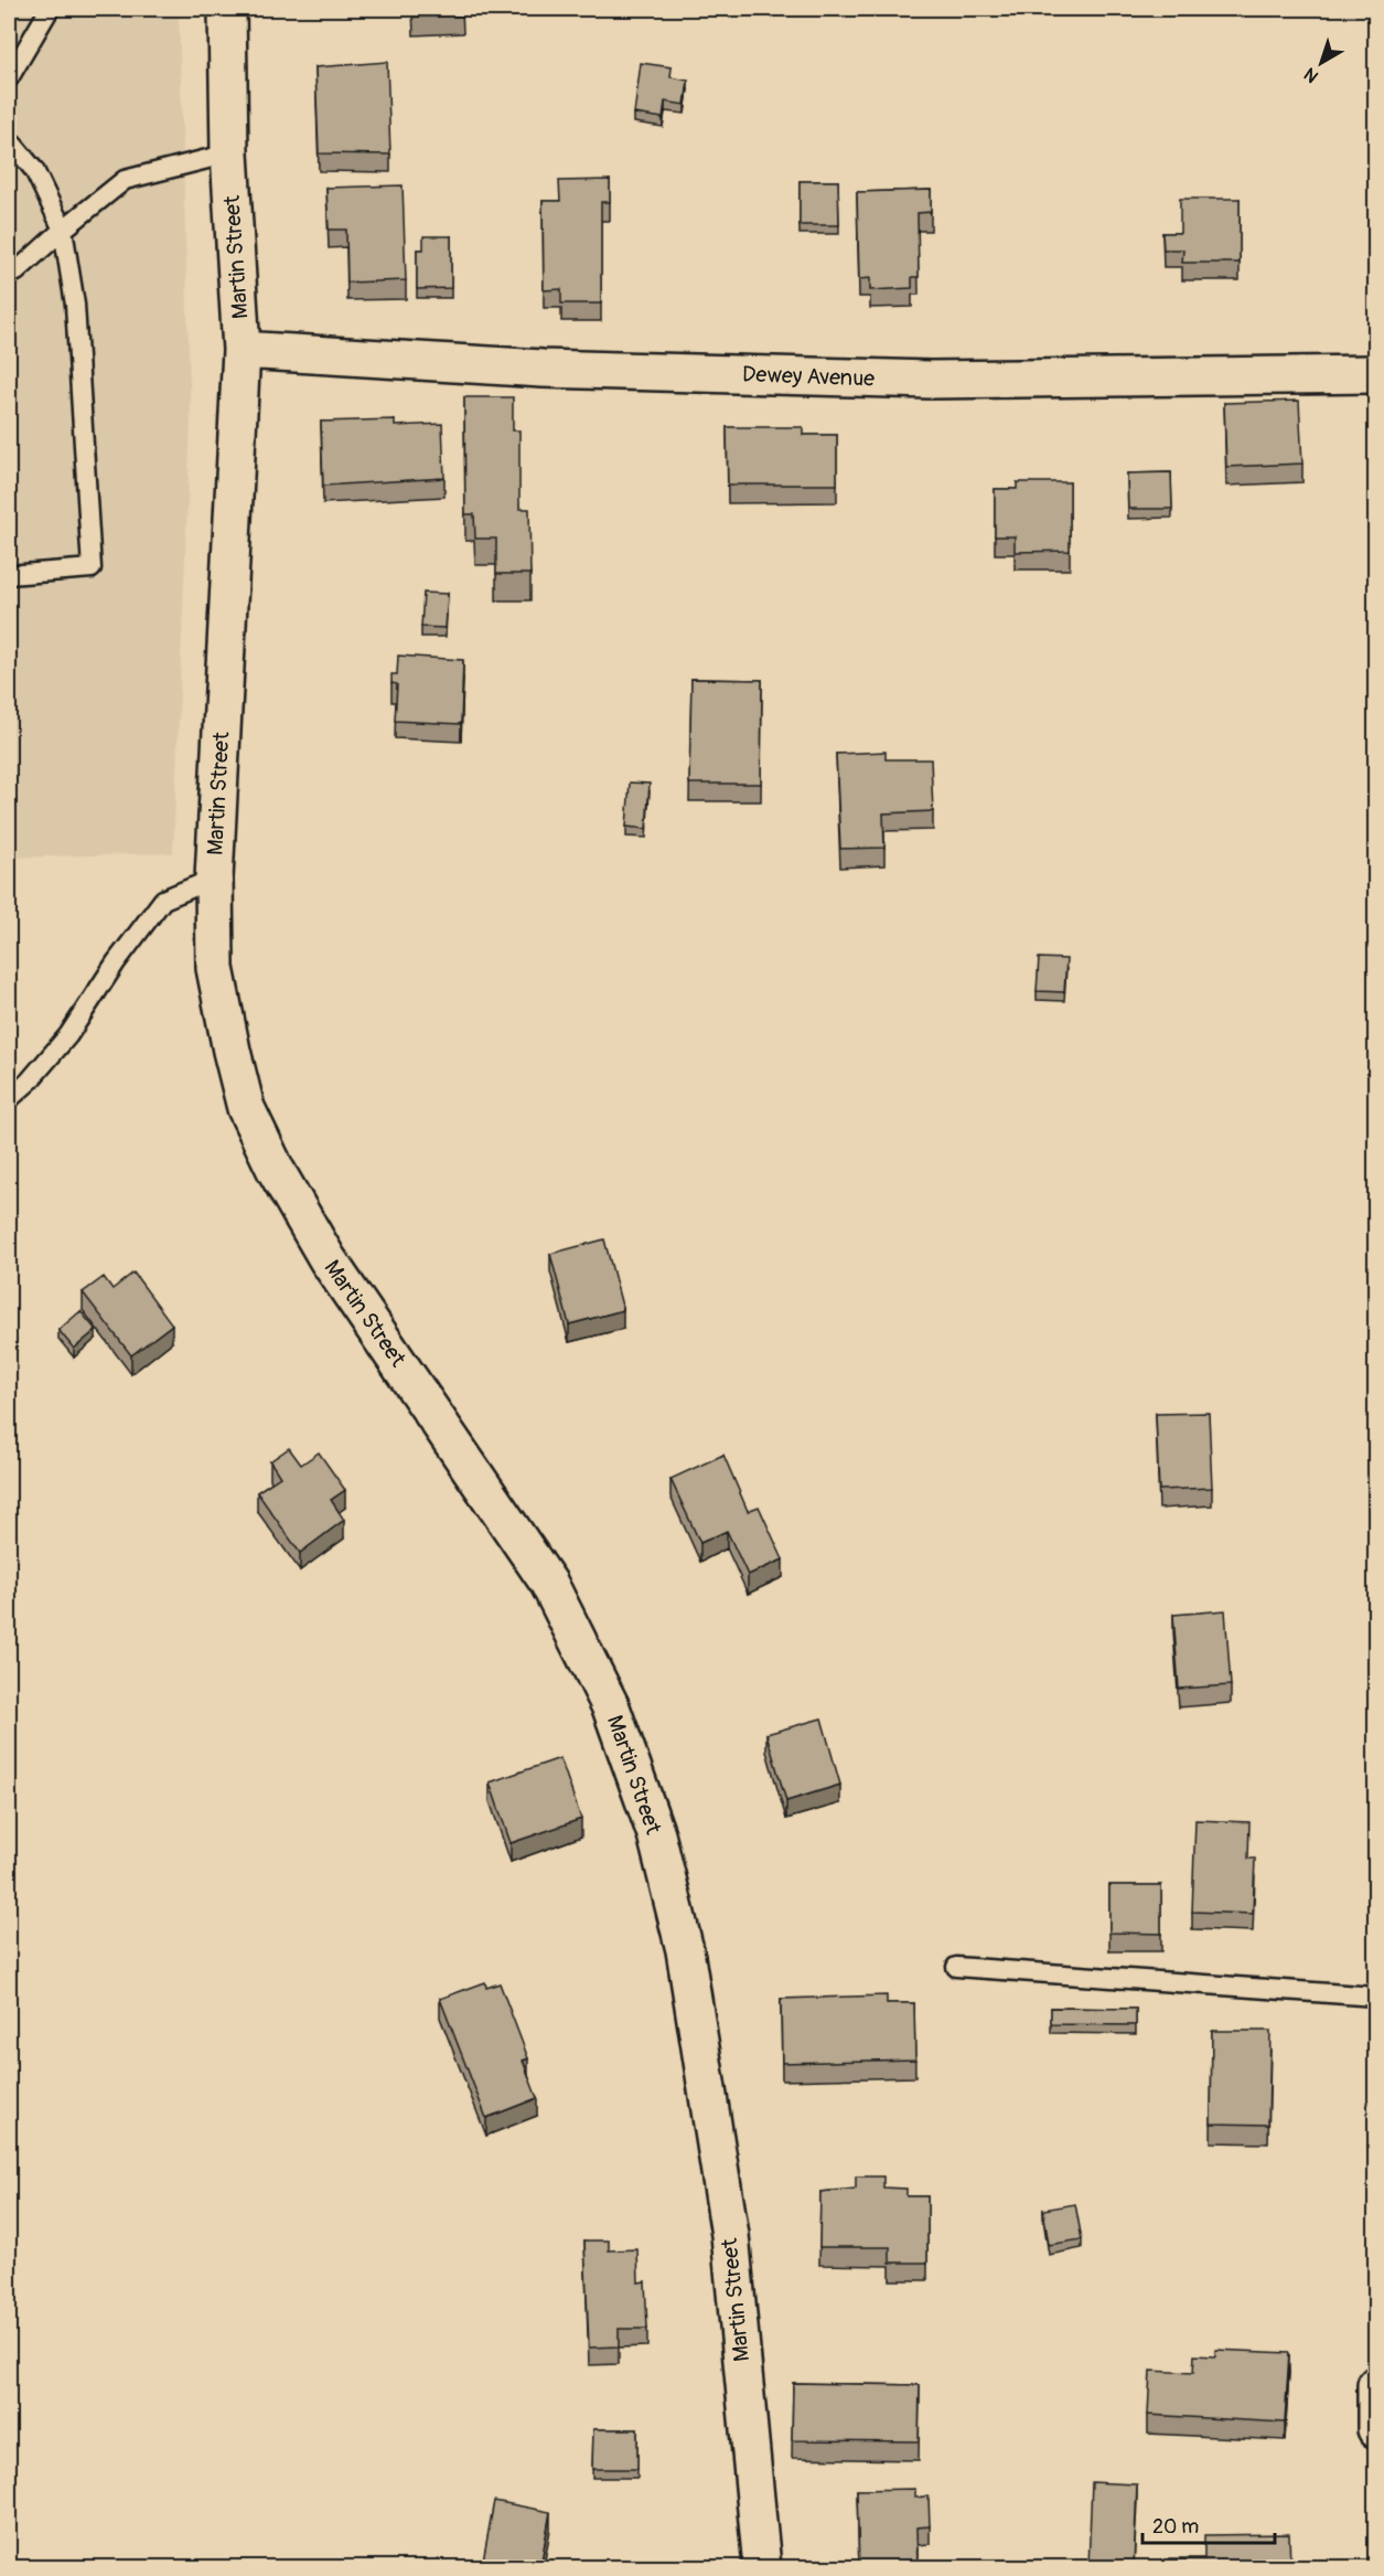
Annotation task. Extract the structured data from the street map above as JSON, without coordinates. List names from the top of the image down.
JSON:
{
  "streets": {
    "street": ["Martin Street", "Dewey Avenue"]
  },
  "crossings": [
    ["Martin Street", "Dewey Avenue"]
  ],
  "scale_bar": "20 m",
  "north": "bottom left"
}
